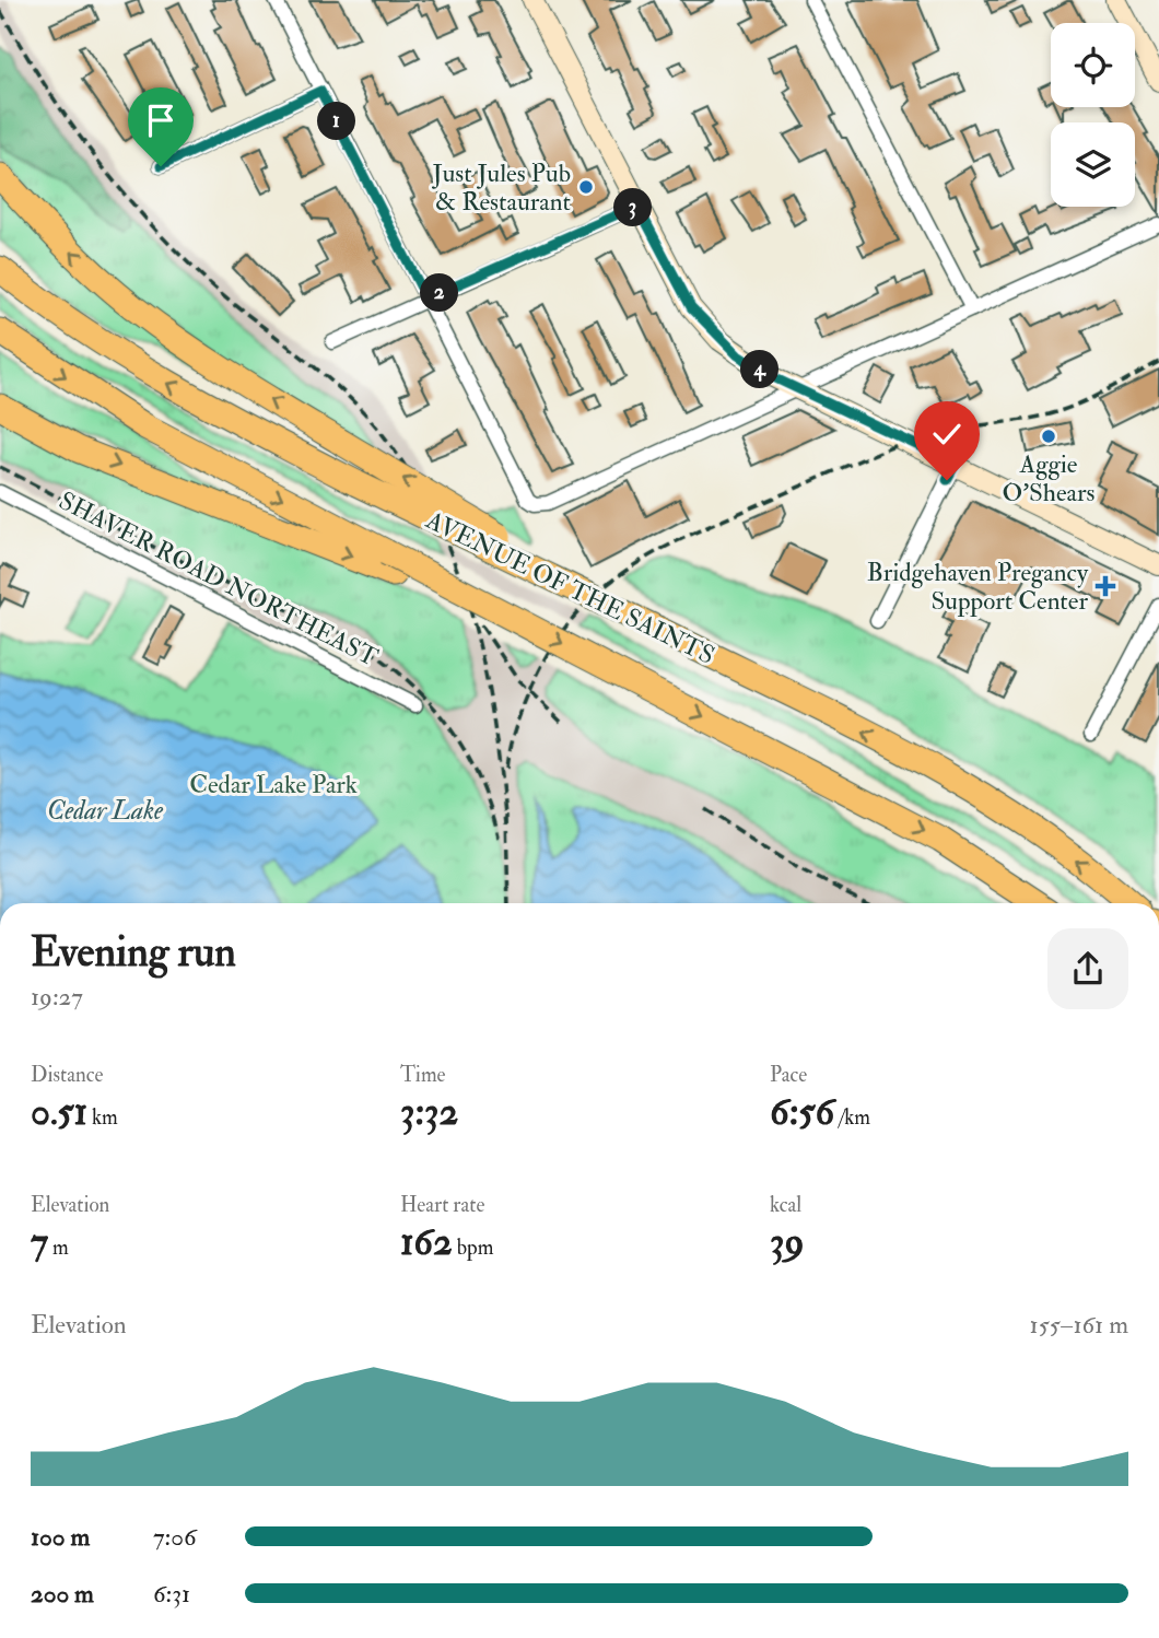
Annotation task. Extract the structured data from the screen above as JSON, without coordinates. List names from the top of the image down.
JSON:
{
  "streets": {
    "highway": ["AVENUE OF THE SAINTS"],
    "street": ["SHAVER ROAD NORTHEAST"]
  },
  "water": ["Cedar Lake"],
  "parks": ["Cedar Lake Park"],
  "places": {
    "other": ["Just Jules Pub & Restaurant", "Aggie O'Shears"],
    "health": ["Bridgehaven Pregancy Support Center"]
  },
  "page": {
    "pins": [
      "1",
      "3",
      "2",
      "4"
    ],
    "heading": ["Evening run", "19:27"],
    "stats": [
      ["Distance", "0.51 km"],
      ["Time", "3:32"],
      ["Pace", "6:56 /km"],
      ["Elevation", "7 m"],
      ["Heart rate", "162 bpm"],
      ["kcal", "39"]
    ],
    "chart": ["Elevation", "155–161 m"],
    "list": [
      {
        "name": "100 m",
        "note": "7:06"
      },
      {
        "name": "200 m",
        "note": "6:31"
      }
    ]
  }
}
